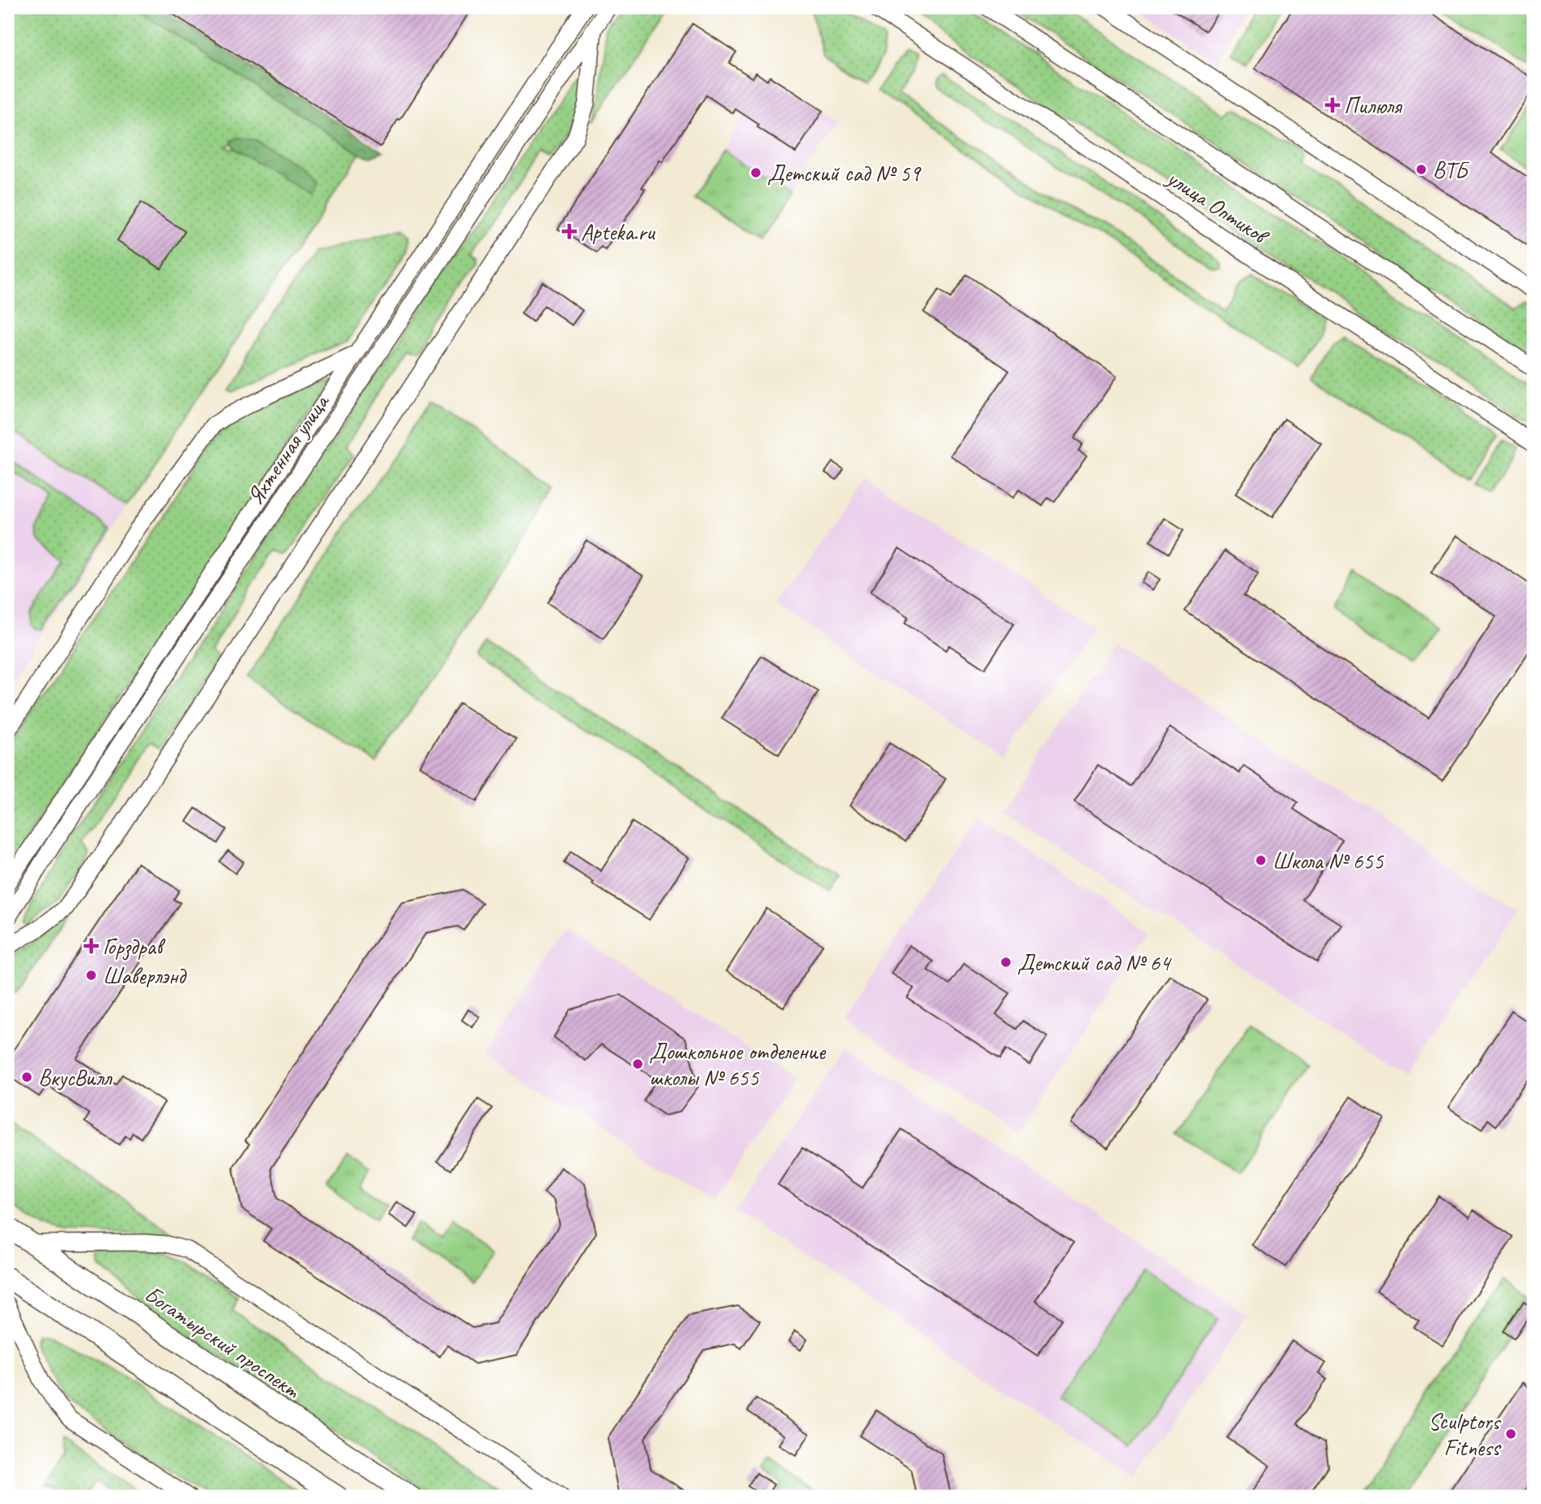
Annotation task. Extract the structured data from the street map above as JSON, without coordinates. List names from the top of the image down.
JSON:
{
  "streets": {
    "main road": ["Богатырский проспект"],
    "street": ["улица Оптиков", "Яхтенная улица"]
  },
  "places": {
    "health": ["Пилюля", "Apteka.ru", "Горздрав"],
    "other": [
      "ВТБ",
      "Детский сад № 59",
      "Школа № 655",
      "Детский сад № 64",
      "Шаверлэнд",
      "Дошкольное отделение школы № 655",
      "ВкусВилл",
      "Sculptors Fitness"
    ]
  }
}
